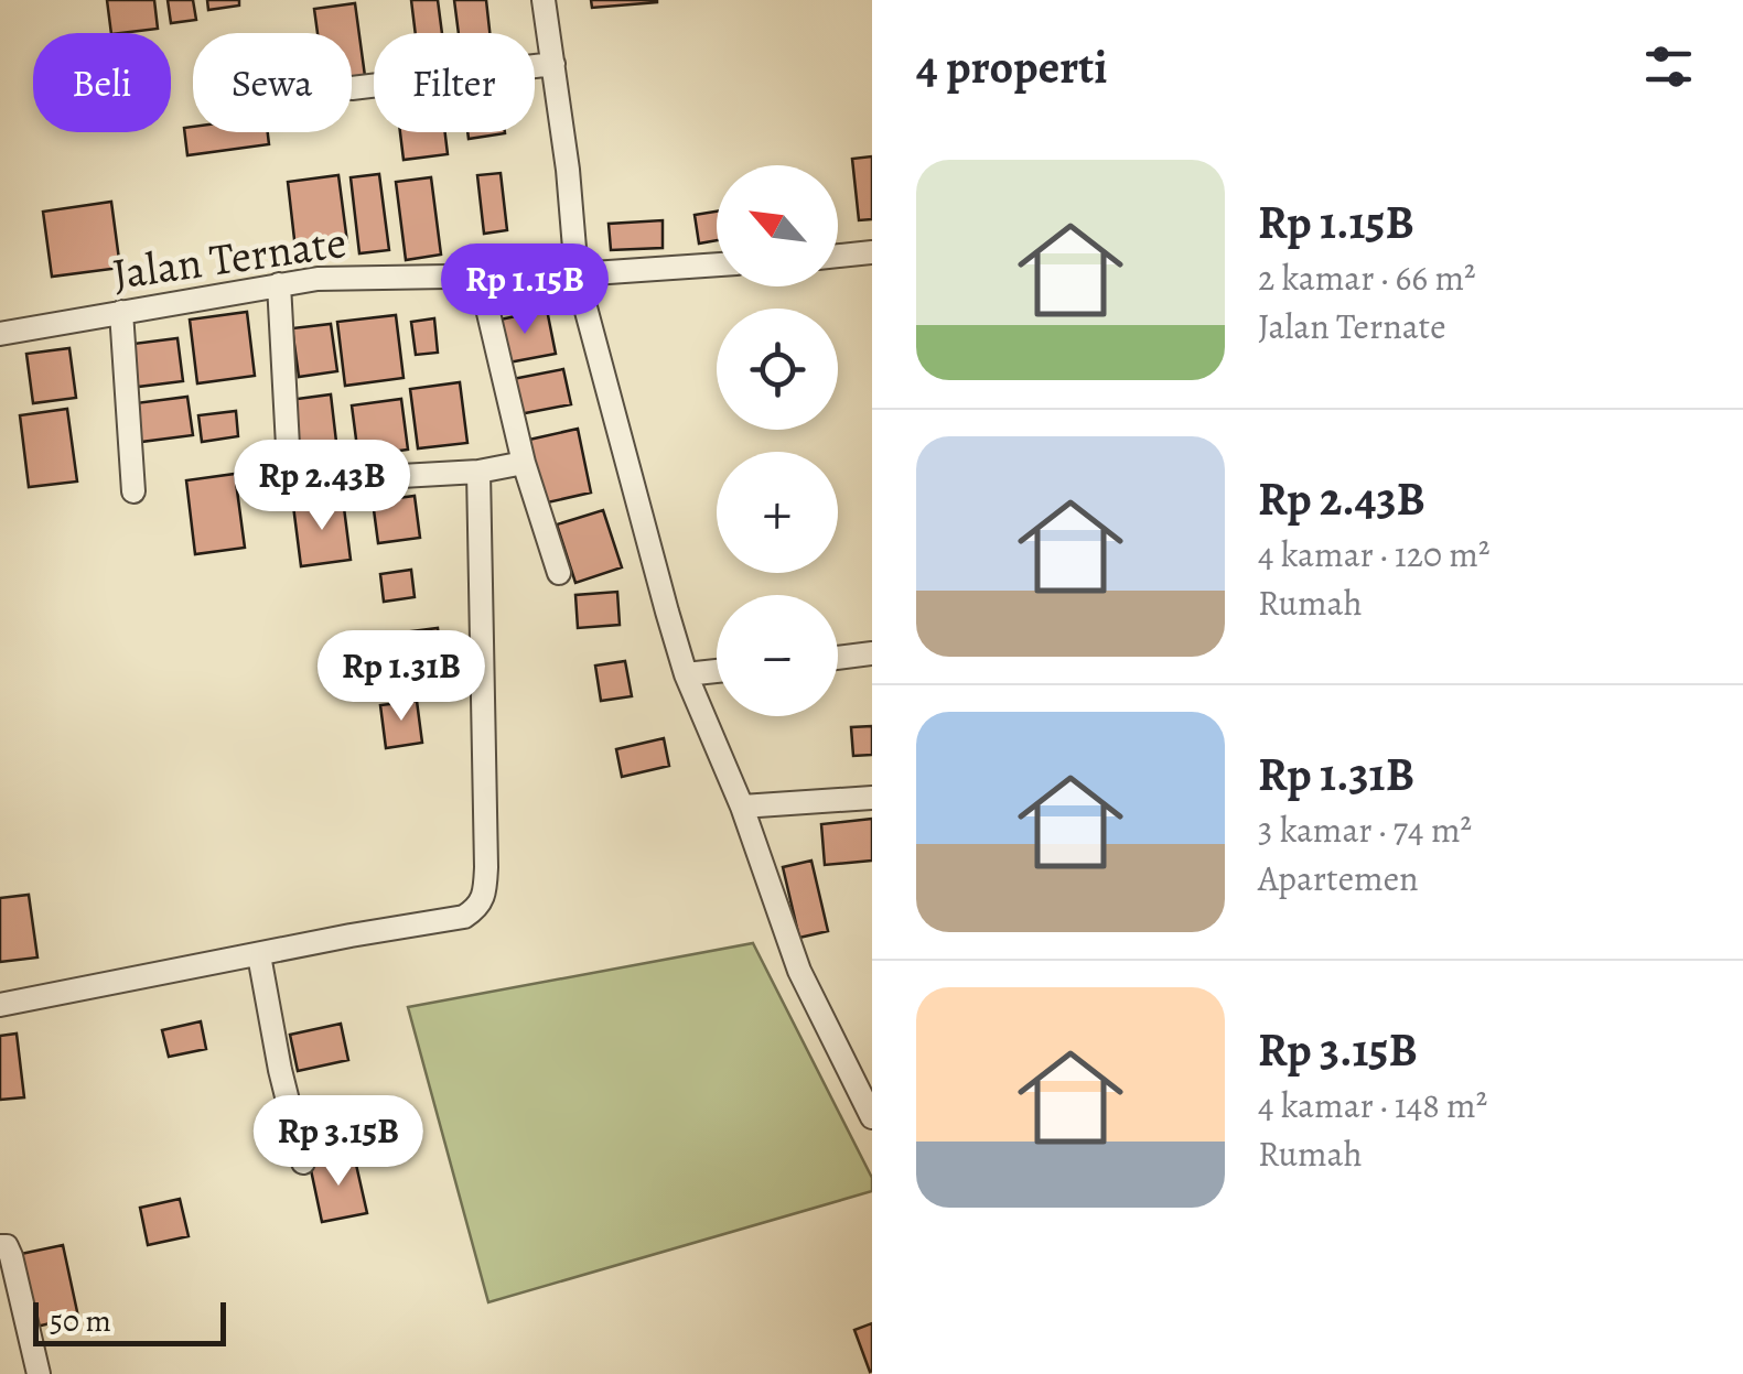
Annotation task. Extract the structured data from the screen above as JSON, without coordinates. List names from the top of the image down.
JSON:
{
  "streets": {
    "street": ["Jalan Ternate"]
  },
  "scale_bar": "50 m",
  "north": "top left",
  "page": {
    "heading": "4 properti",
    "chip": ["Beli", "Sewa", "Filter"],
    "list": [
      {
        "name": "Rp 1.15B",
        "note": "2 kamar · 66 m² · Jalan Ternate"
      },
      {
        "name": "Rp 2.43B",
        "note": "4 kamar · 120 m² · Rumah"
      },
      {
        "name": "Rp 1.31B",
        "note": "3 kamar · 74 m² · Apartemen"
      },
      {
        "name": "Rp 3.15B",
        "note": "4 kamar · 148 m² · Rumah"
      }
    ],
    "map_buttons": ["+", "−"],
    "price": [
      "Rp 1.15B",
      "Rp 2.43B",
      "Rp 1.31B",
      "Rp 3.15B"
    ],
    "scale": "50 m"
  }
}
